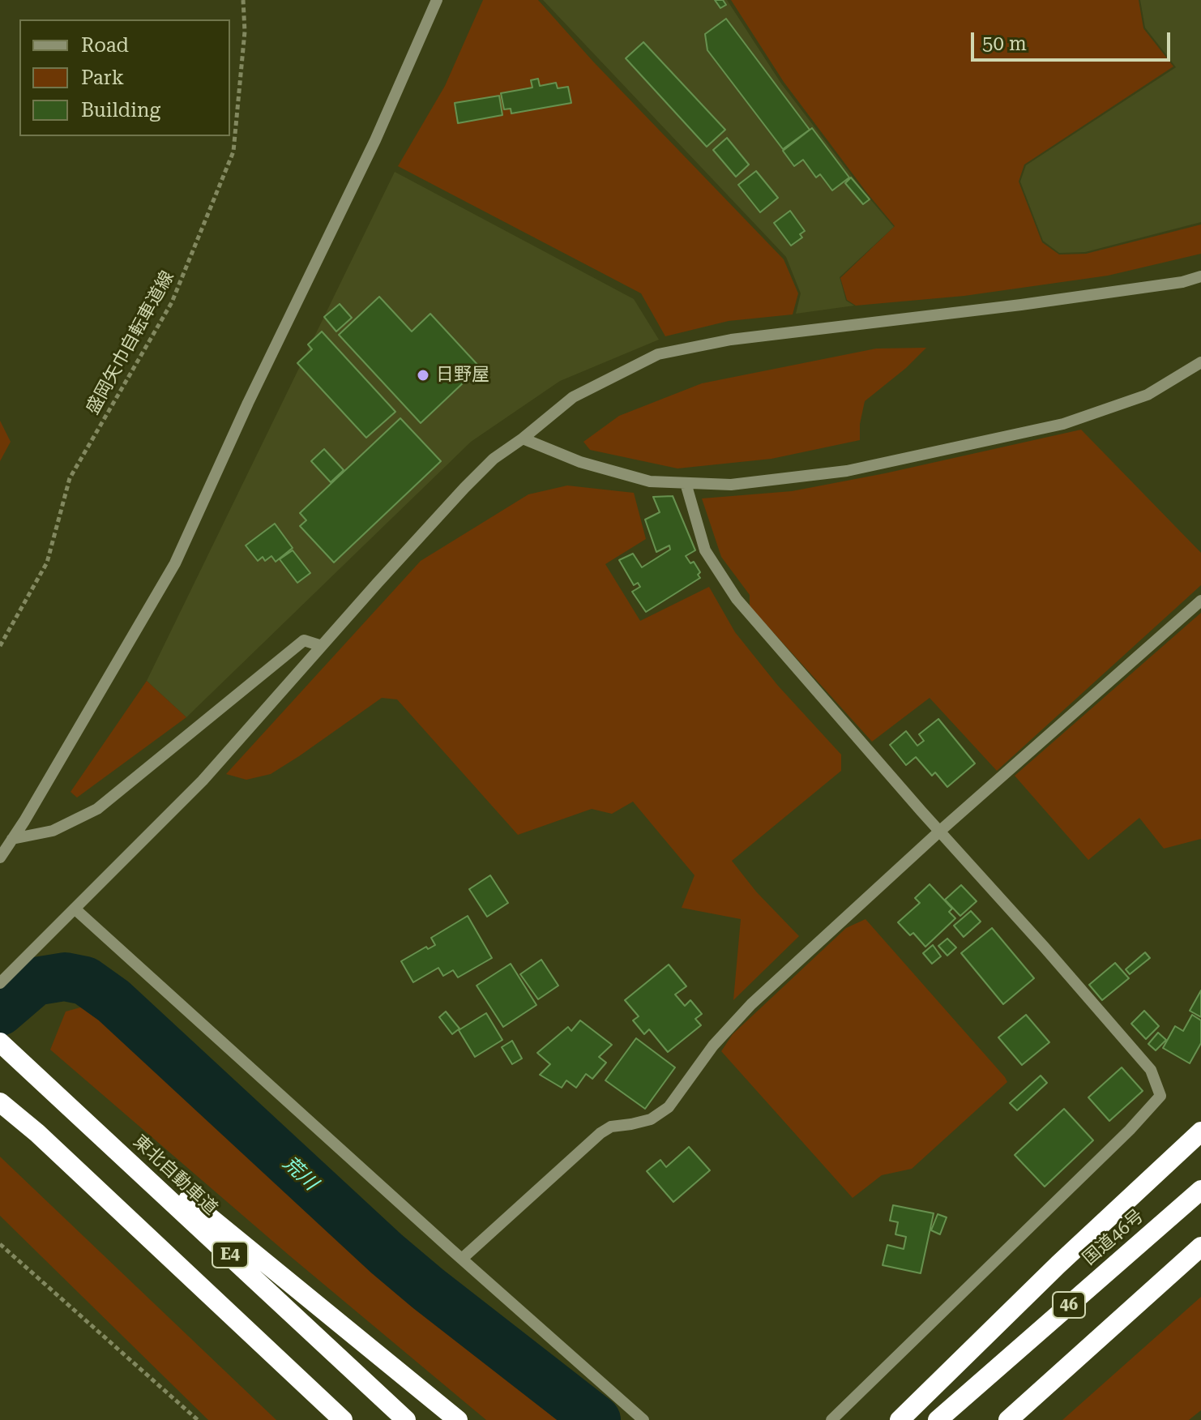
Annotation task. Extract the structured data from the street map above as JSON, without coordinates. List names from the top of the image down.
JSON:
{
  "streets": {
    "highway": [
      "東北自動車道",
      "国道46号",
      "E4",
      "46"
    ],
    "path": ["盛岡矢巾自転車道線"]
  },
  "water": ["荒川"],
  "places": ["日野屋"],
  "legend": ["Road", "Park", "Building"],
  "scale_bar": "50 m"
}
